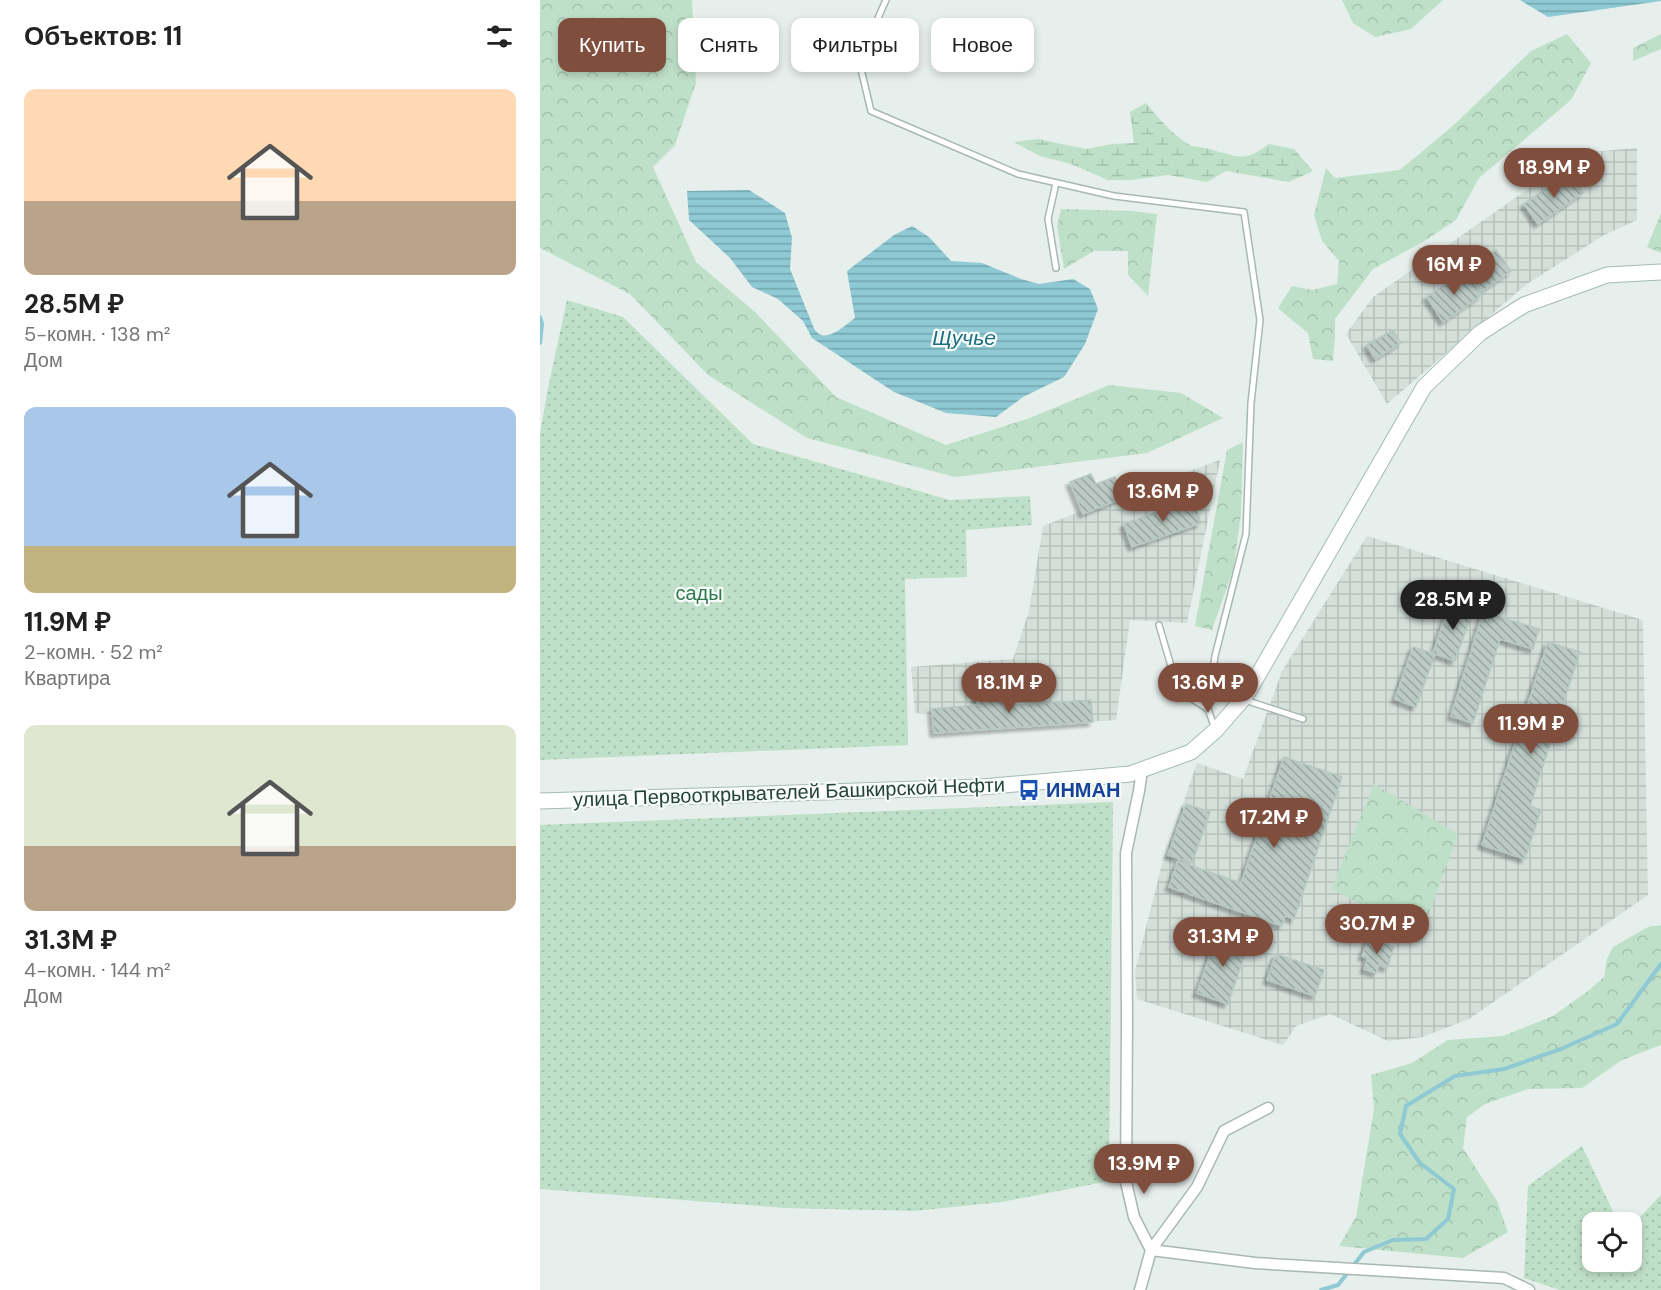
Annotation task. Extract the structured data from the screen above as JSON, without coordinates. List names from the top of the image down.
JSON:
{
  "streets": {
    "street": ["улица Первооткрывателей Башкирской Нефти"]
  },
  "water": ["Щучье"],
  "parks": ["сады"],
  "places": {
    "bus stop": ["ИНМАН"]
  },
  "page": {
    "heading": "Объектов: 11",
    "chip": [
      "Купить",
      "Снять",
      "Фильтры",
      "Новое"
    ],
    "list": [
      {
        "name": "28.5M ₽",
        "note": "5-комн. · 138 m² · Дом"
      },
      {
        "name": "11.9M ₽",
        "note": "2-комн. · 52 m² · Квартира"
      },
      {
        "name": "31.3M ₽",
        "note": "4-комн. · 144 m² · Дом"
      }
    ],
    "price": [
      "18.9M ₽",
      "16M ₽",
      "13.6M ₽",
      "28.5M ₽",
      "18.1M ₽",
      "13.6M ₽",
      "11.9M ₽",
      "17.2M ₽",
      "30.7M ₽",
      "31.3M ₽",
      "13.9M ₽"
    ]
  }
}
